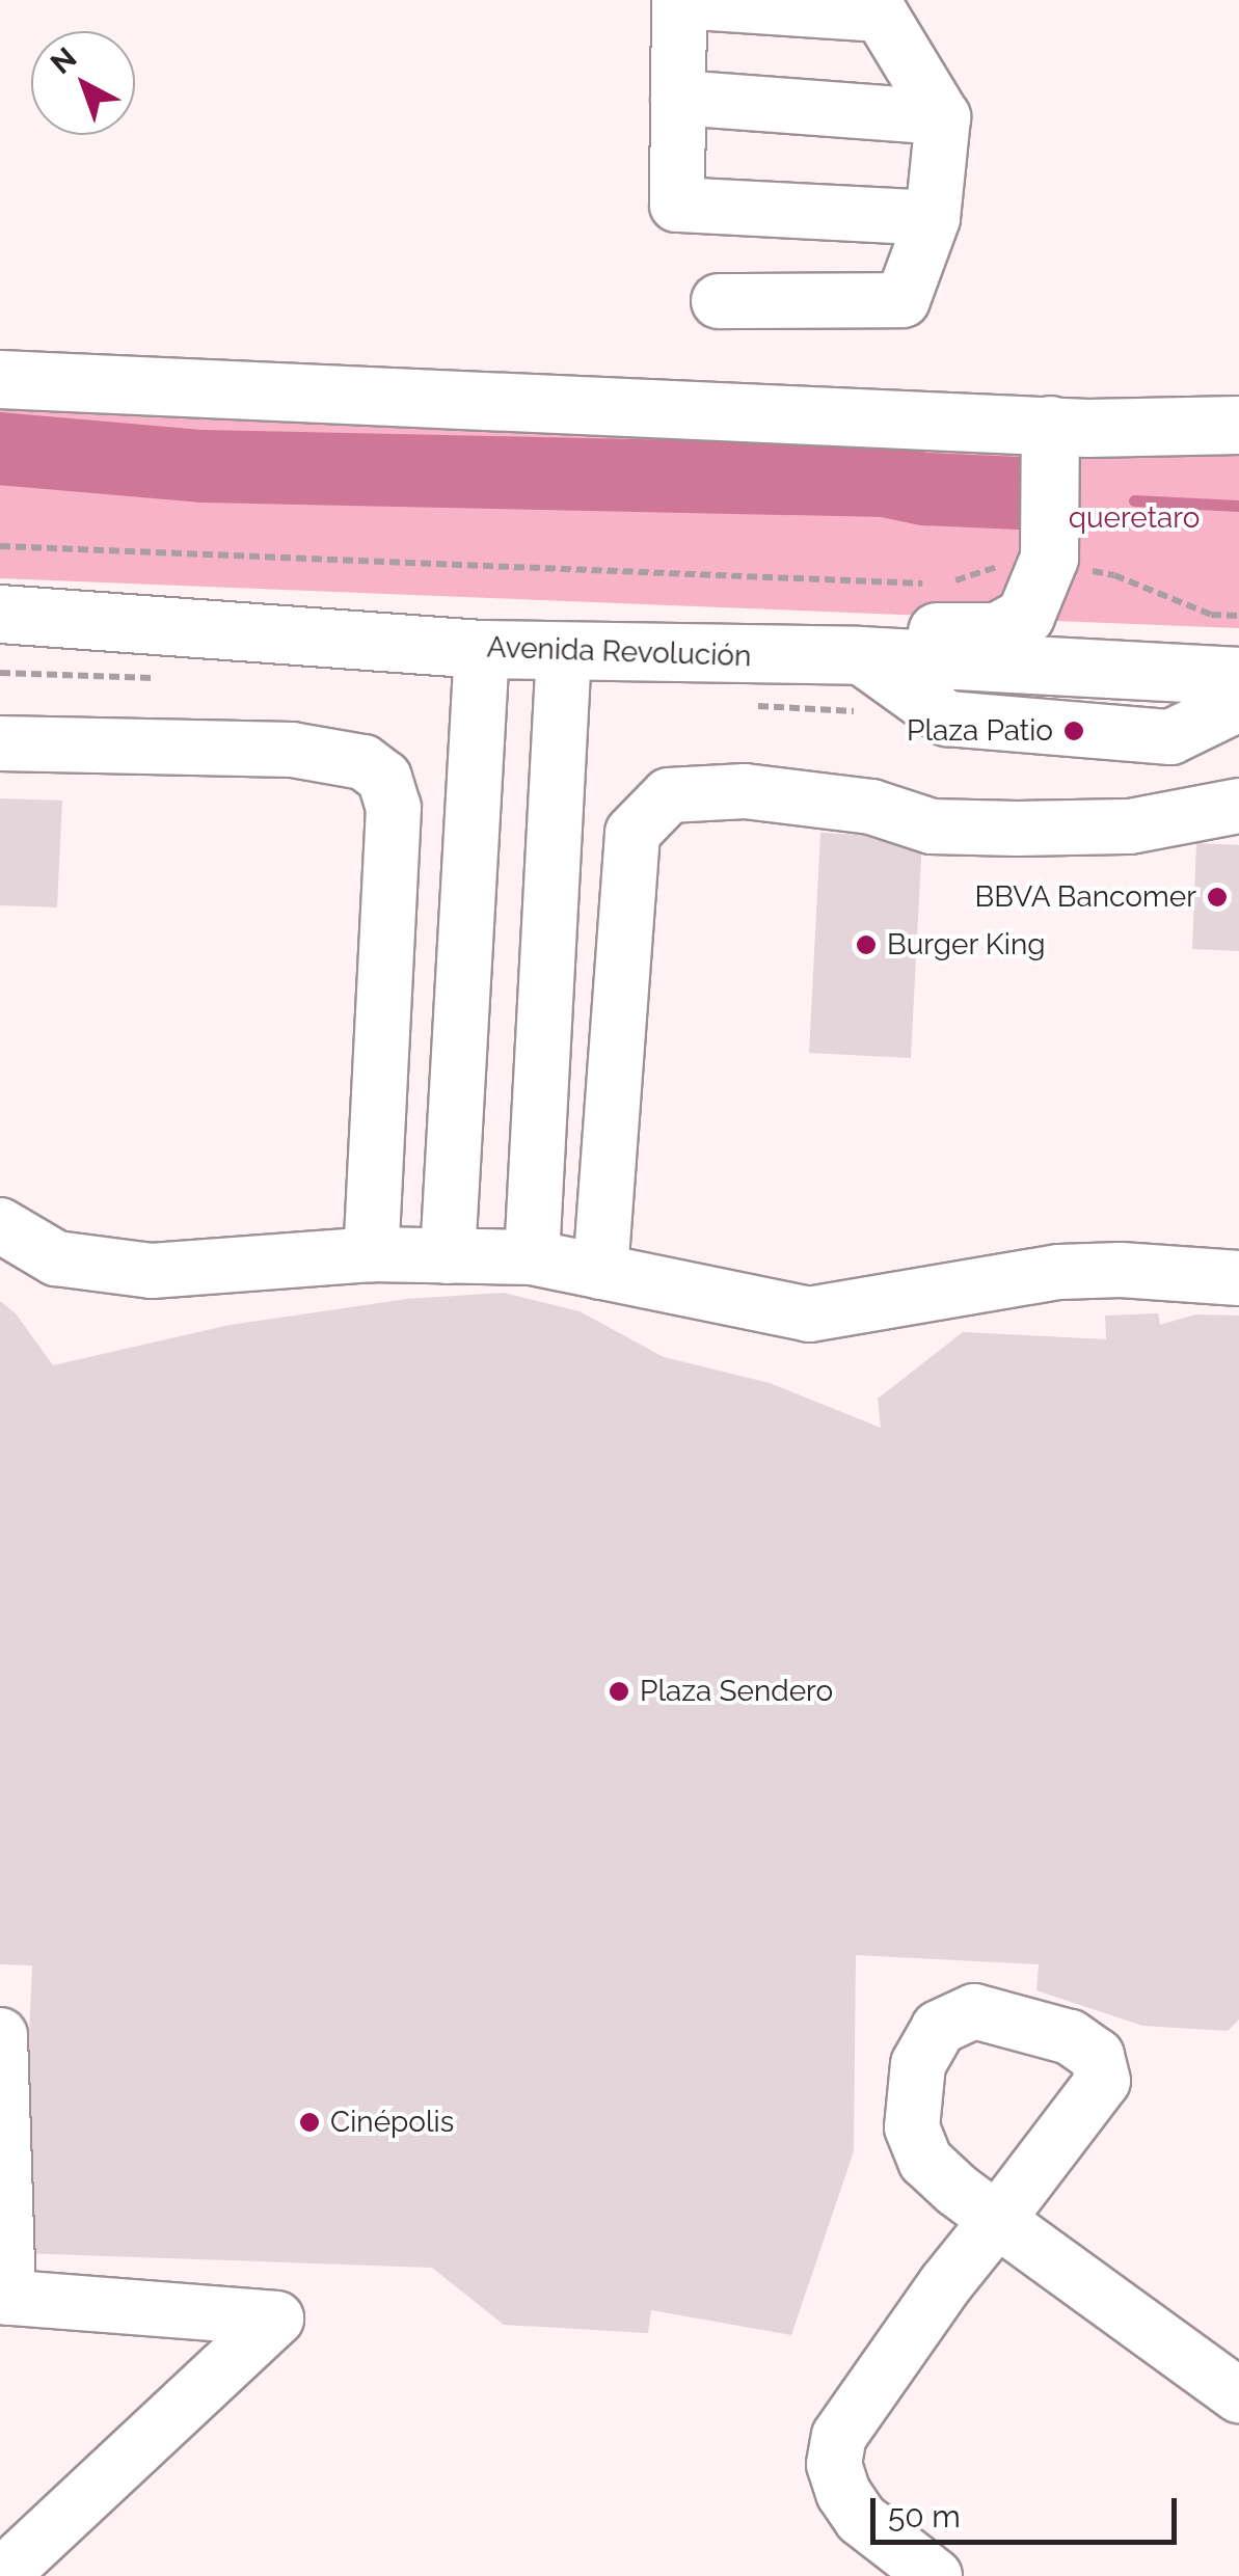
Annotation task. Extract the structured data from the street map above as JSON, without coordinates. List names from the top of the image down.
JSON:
{
  "streets": {
    "main road": ["Avenida Revolución"]
  },
  "parks": ["queretaro"],
  "places": [
    "Plaza Patio",
    "BBVA Bancomer",
    "Burger King",
    "Plaza Sendero",
    "Cinépolis"
  ],
  "scale_bar": "50 m",
  "north": "top left"
}
